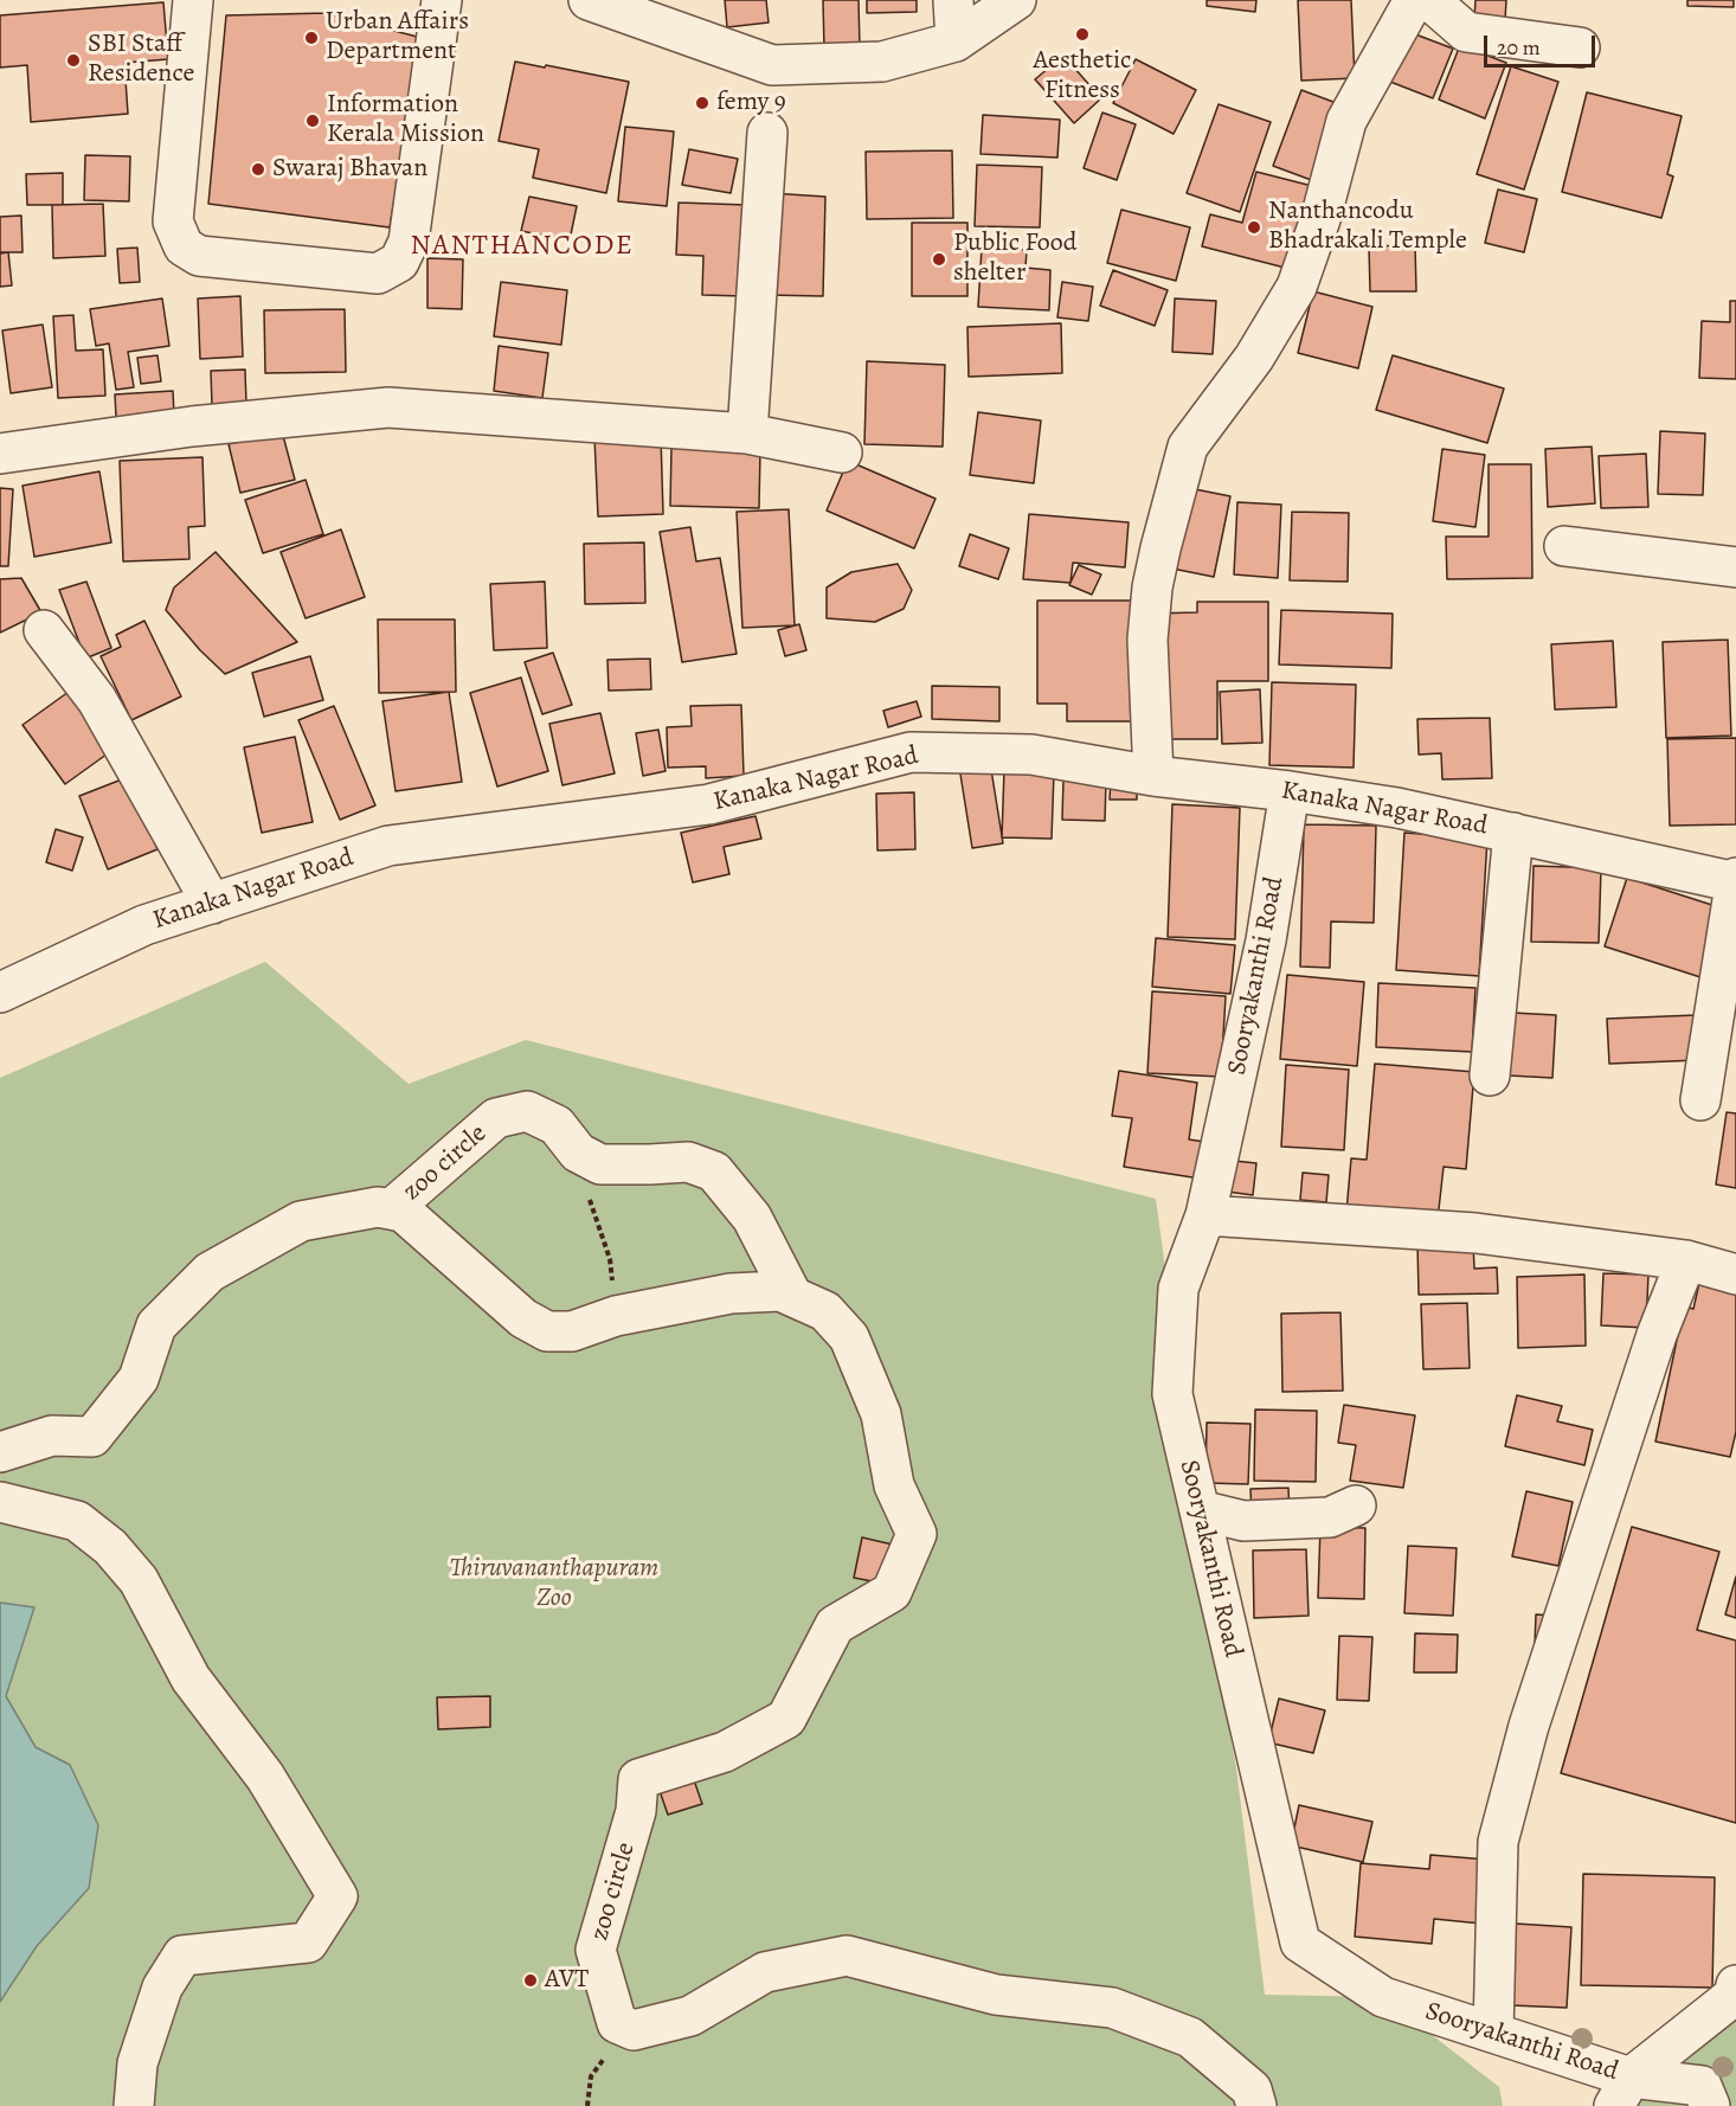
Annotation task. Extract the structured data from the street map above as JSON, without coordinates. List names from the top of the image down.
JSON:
{
  "streets": {
    "street": ["Kanaka Nagar Road", "Sooryakanthi Road", "zoo circle"]
  },
  "crossings": [
    ["Kanaka Nagar Road", "Sooryakanthi Road"]
  ],
  "districts": ["NANTHANCODE"],
  "parks": ["Thiruvananthapuram Zoo"],
  "places": [
    "Aesthetic Fitness",
    "Urban Affairs Department",
    "SBI Staff Residence",
    "femy 9",
    "Information Kerala Mission",
    "Swaraj Bhavan",
    "Nanthancodu Bhadrakali Temple",
    "Public Food shelter",
    "AVT"
  ],
  "scale_bar": "20 m"
}
